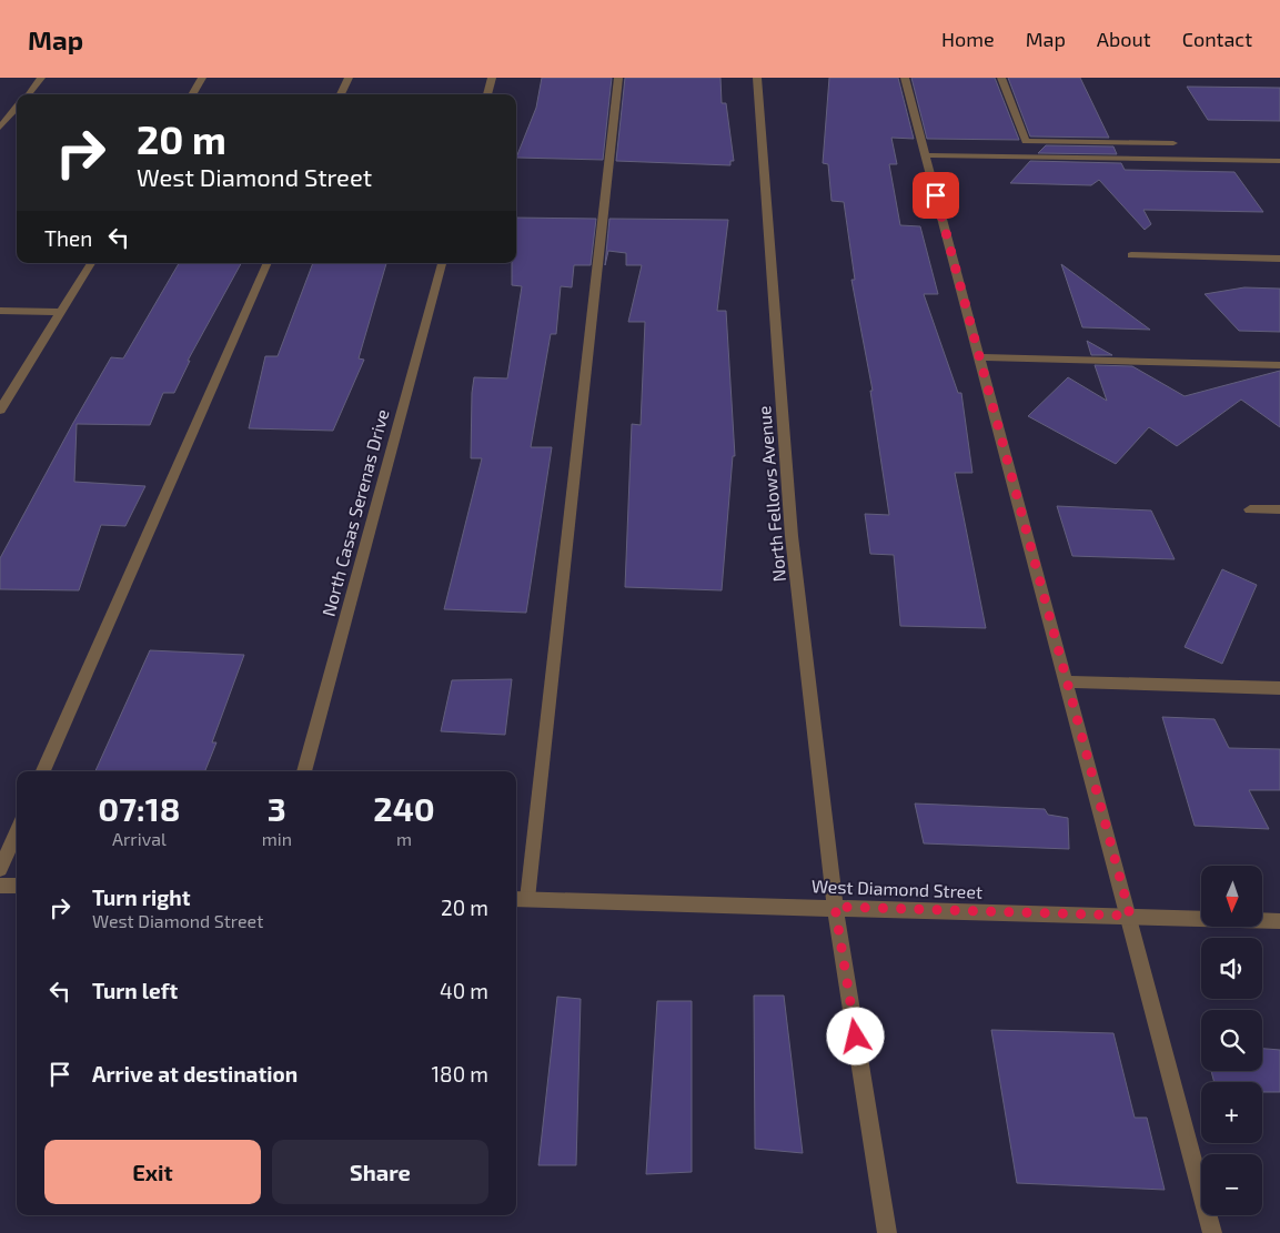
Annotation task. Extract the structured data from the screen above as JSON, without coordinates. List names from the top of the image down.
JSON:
{
  "streets": {
    "street": ["North Fellows Avenue", "North Casas Serenas Drive", "West Diamond Street"]
  },
  "crossings": [
    ["North Fellows Avenue", "West Diamond Street"]
  ],
  "north": "bottom",
  "page": {
    "header": "Map",
    "nav": [
      "Home",
      "Map",
      "About",
      "Contact"
    ],
    "turn": ["20 m", "West Diamond Street"],
    "then": "Then",
    "eta": [
      "07:18",
      "Arrival",
      "3",
      "min",
      "240",
      "m"
    ],
    "map_buttons": ["+", "−"],
    "list": [
      {
        "name": "Turn right",
        "note": "West Diamond Street",
        "value": "20 m"
      },
      {
        "name": "Turn left",
        "value": "40 m"
      },
      {
        "name": "Arrive at destination",
        "value": "180 m"
      }
    ],
    "buttons": ["Exit", "Share"]
  }
}
